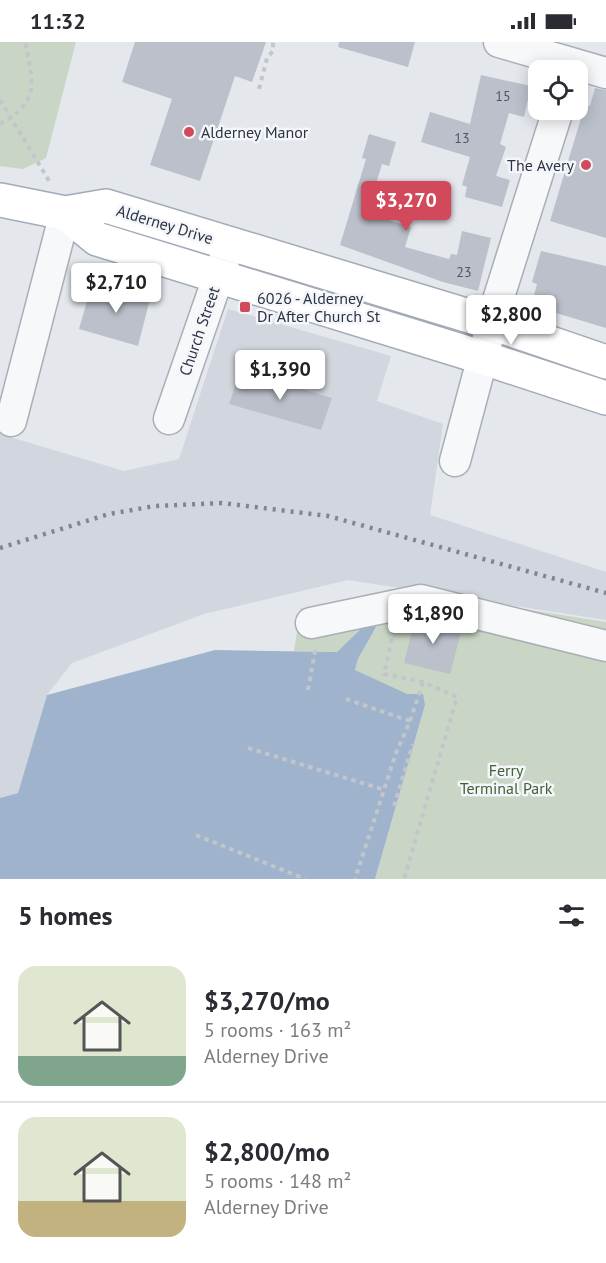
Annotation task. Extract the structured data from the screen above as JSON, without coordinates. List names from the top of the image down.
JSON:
{
  "streets": {
    "main road": ["Alderney Drive"],
    "street": ["Church Street"]
  },
  "crossings": [
    ["Alderney Drive", "Church Street"]
  ],
  "parks": ["Ferry Terminal Park"],
  "places": {
    "other": ["Alderney Manor", "The Avery"],
    "transit": ["6026 - Alderney Dr After Church St"]
  },
  "house_numbers": ["15", "13", "23"],
  "page": {
    "status": "11:32",
    "price": [
      "$3,270",
      "$2,710",
      "$2,800",
      "$1,390",
      "$1,890"
    ],
    "heading": "5 homes",
    "list": [
      {
        "name": "$3,270/mo",
        "note": "5 rooms · 163 m² · Alderney Drive"
      },
      {
        "name": "$2,800/mo",
        "note": "5 rooms · 148 m² · Alderney Drive"
      }
    ]
  }
}
